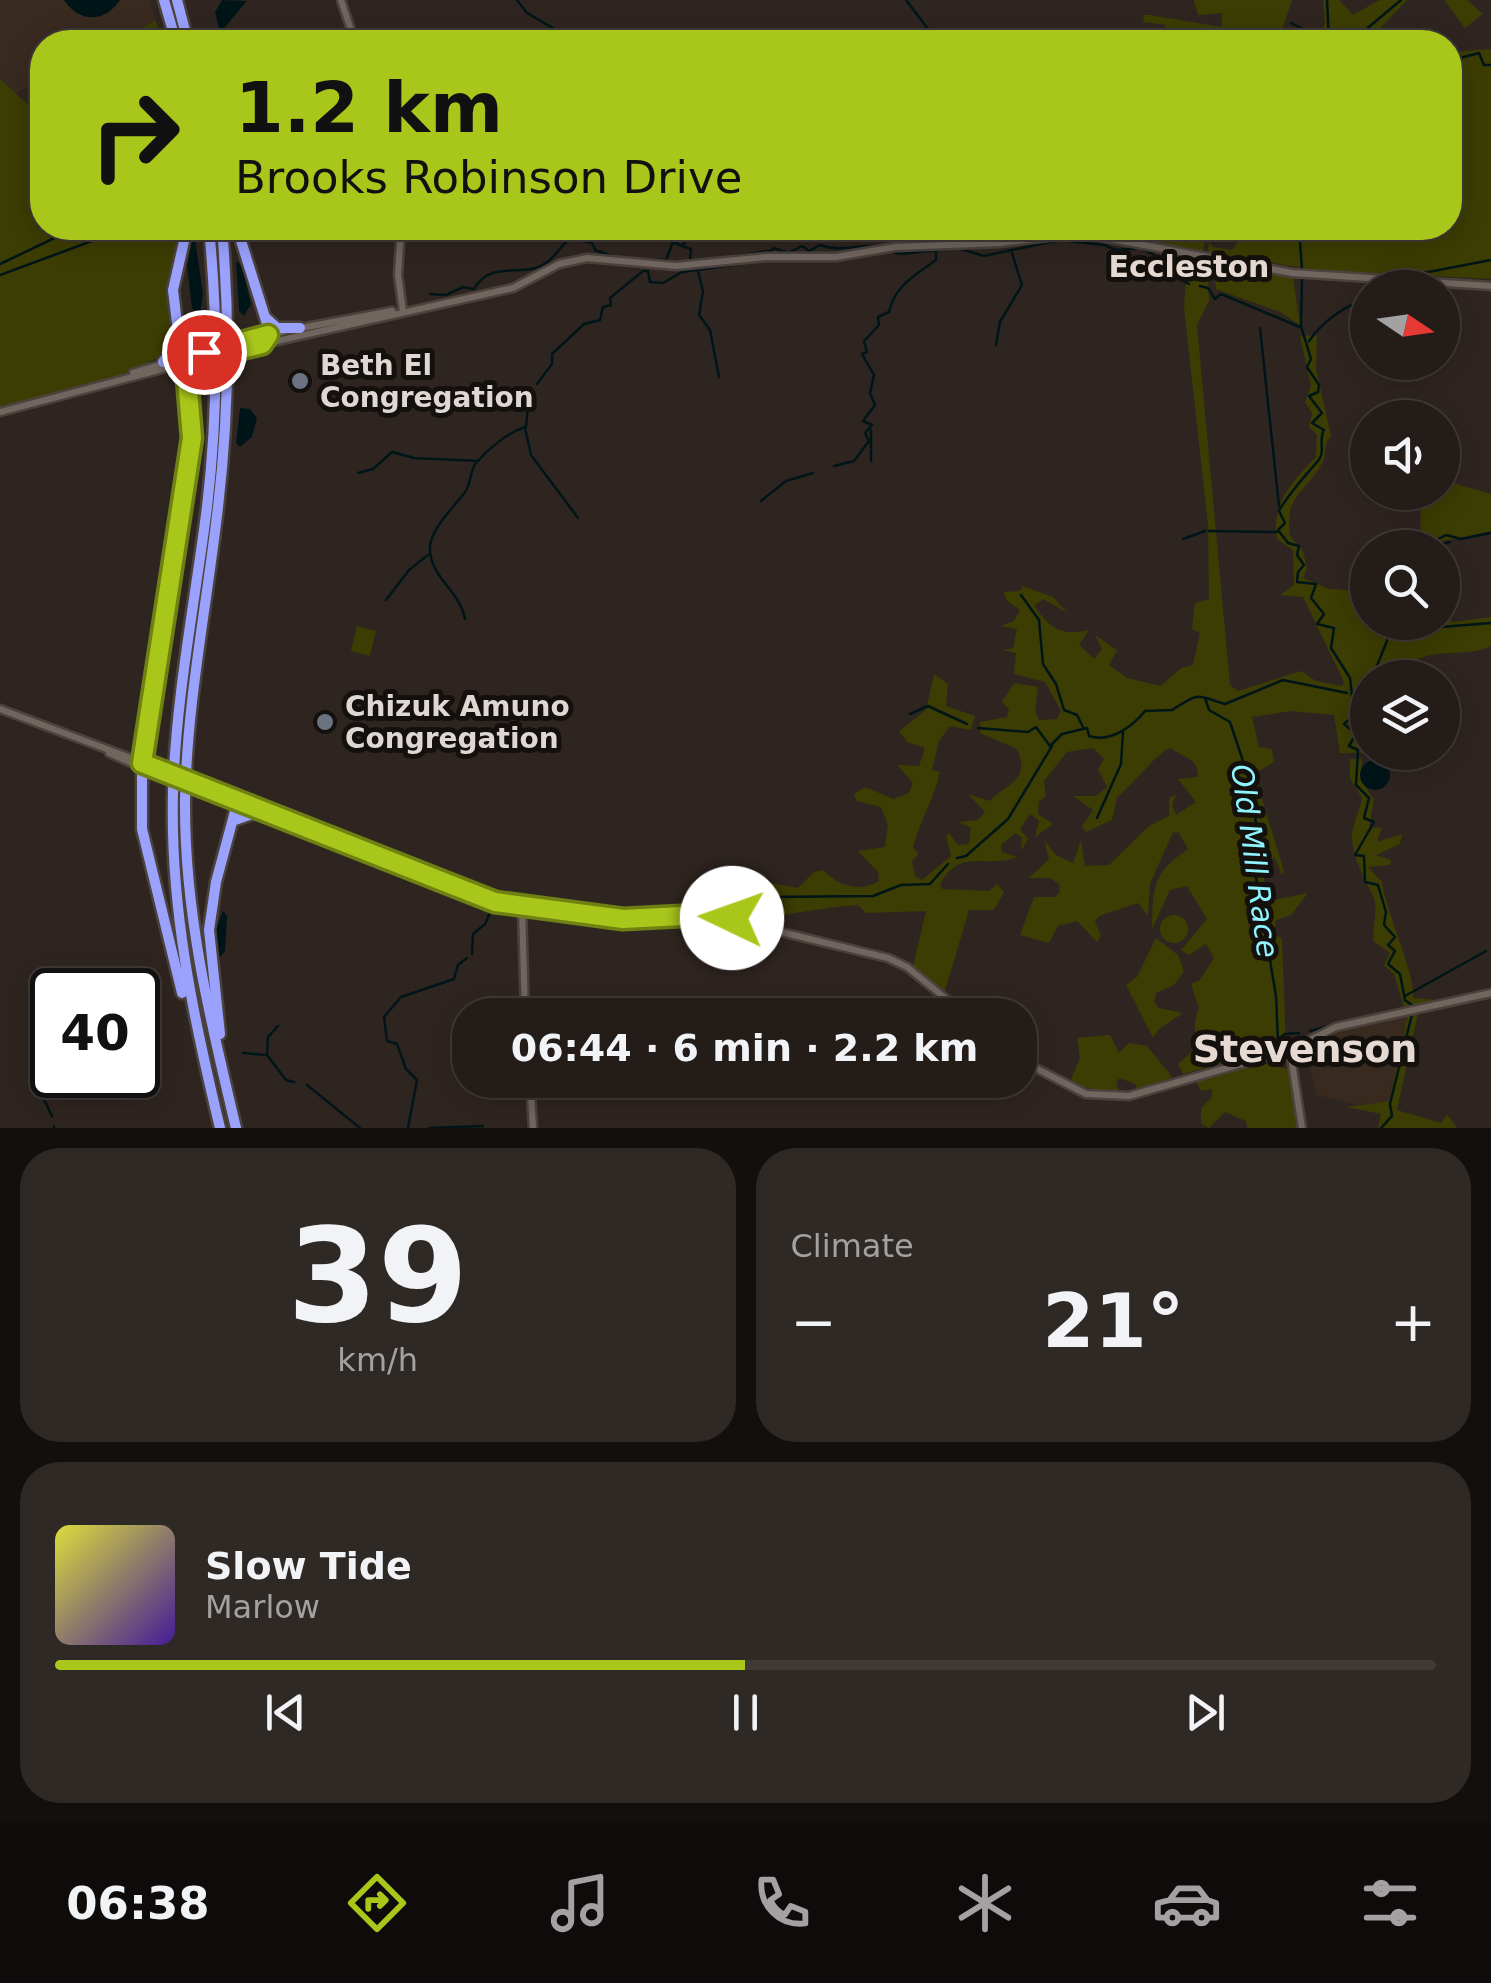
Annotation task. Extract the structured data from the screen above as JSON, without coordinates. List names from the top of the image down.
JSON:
{
  "districts": ["Eccleston", "Stevenson"],
  "water": ["Old Mill Race"],
  "places": ["Beth El Congregation", "Chizuk Amuno Congregation"],
  "north": "right",
  "page": {
    "turn": ["1.2 km", "Brooks Robinson Drive"],
    "limit": "40",
    "trip": "06:44 · 6 min · 2.2 km",
    "tile": [
      ["39", "km/h"],
      "Climate"
    ],
    "heat": ["−", "21°", "+"],
    "song": ["Slow Tide", "Marlow"],
    "tabs": "06:38"
  }
}
